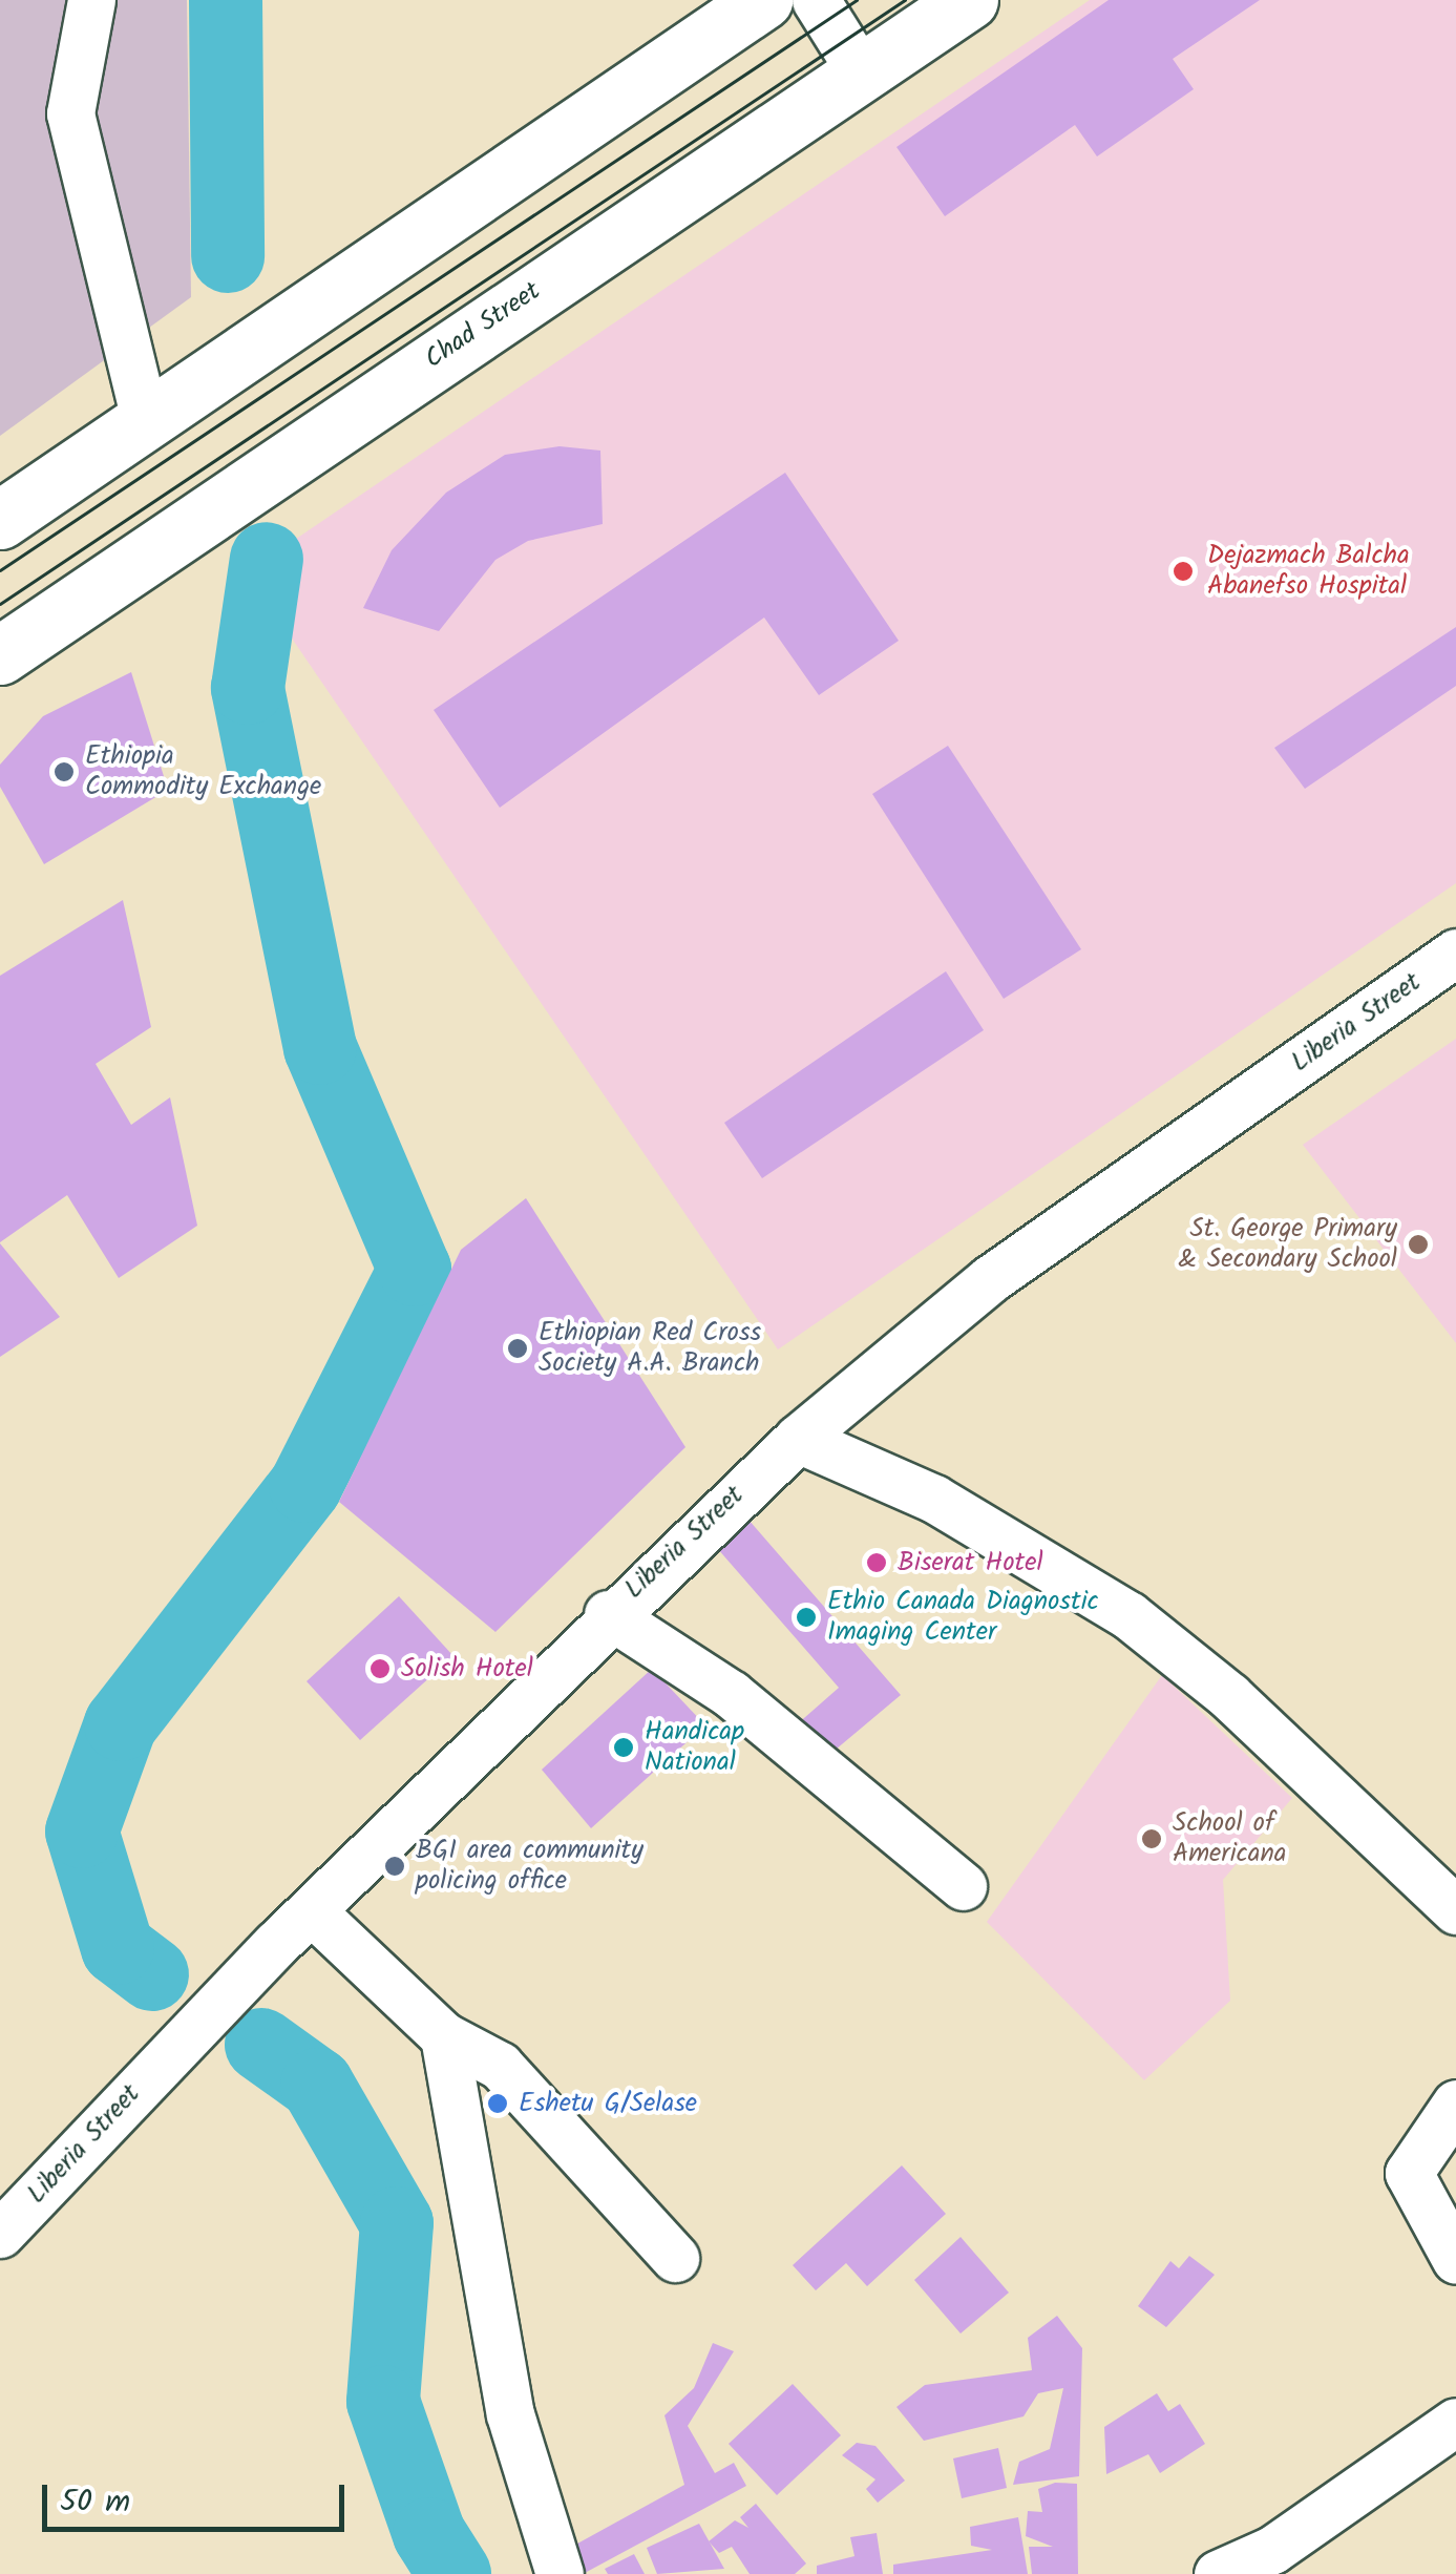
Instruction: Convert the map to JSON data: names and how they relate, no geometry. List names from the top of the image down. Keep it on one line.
{"streets":{"main road":["Chad Street"],"street":["Liberia Street"]},"places":["Dejazmach Balcha Abanefso Hospital","Ethiopia Commodity Exchange","St. George Primary & Secondary School","Ethiopian Red Cross Society A.A. Branch","Biserat Hotel","Ethio Canada Diagnostic Imaging Center","Solish Hotel","Handicap National","School of Americana","BGI area community policing office","Eshetu G/Selase"],"scale_bar":"50 m"}
